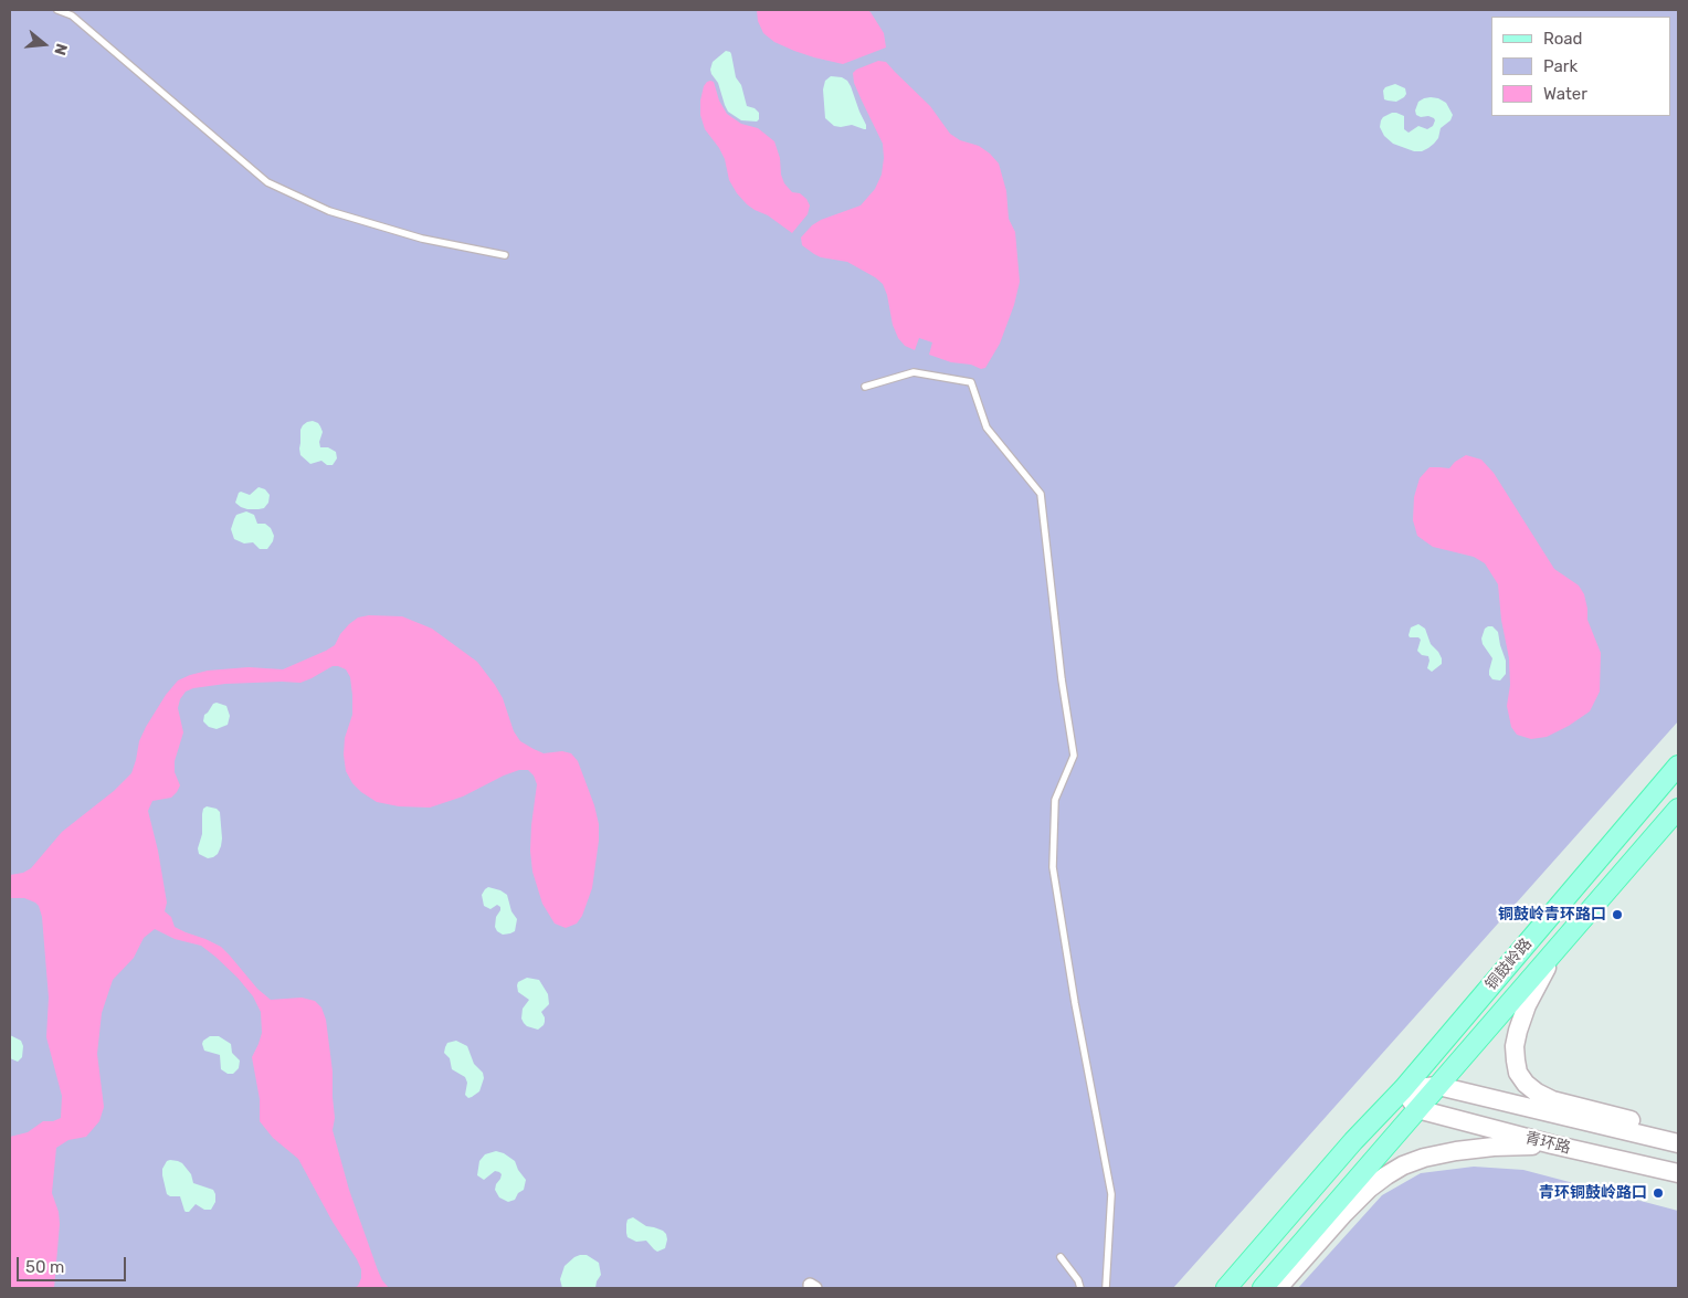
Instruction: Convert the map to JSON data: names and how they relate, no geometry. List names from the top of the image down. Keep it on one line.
{"streets":{"main road":["铜鼓岭路","青环路"]},"crossings":[["铜鼓岭路","青环路"]],"places":["铜鼓岭青环路口","青环铜鼓岭路口"],"legend":["Road","Park","Water"],"scale_bar":"50 m","north":"right"}
